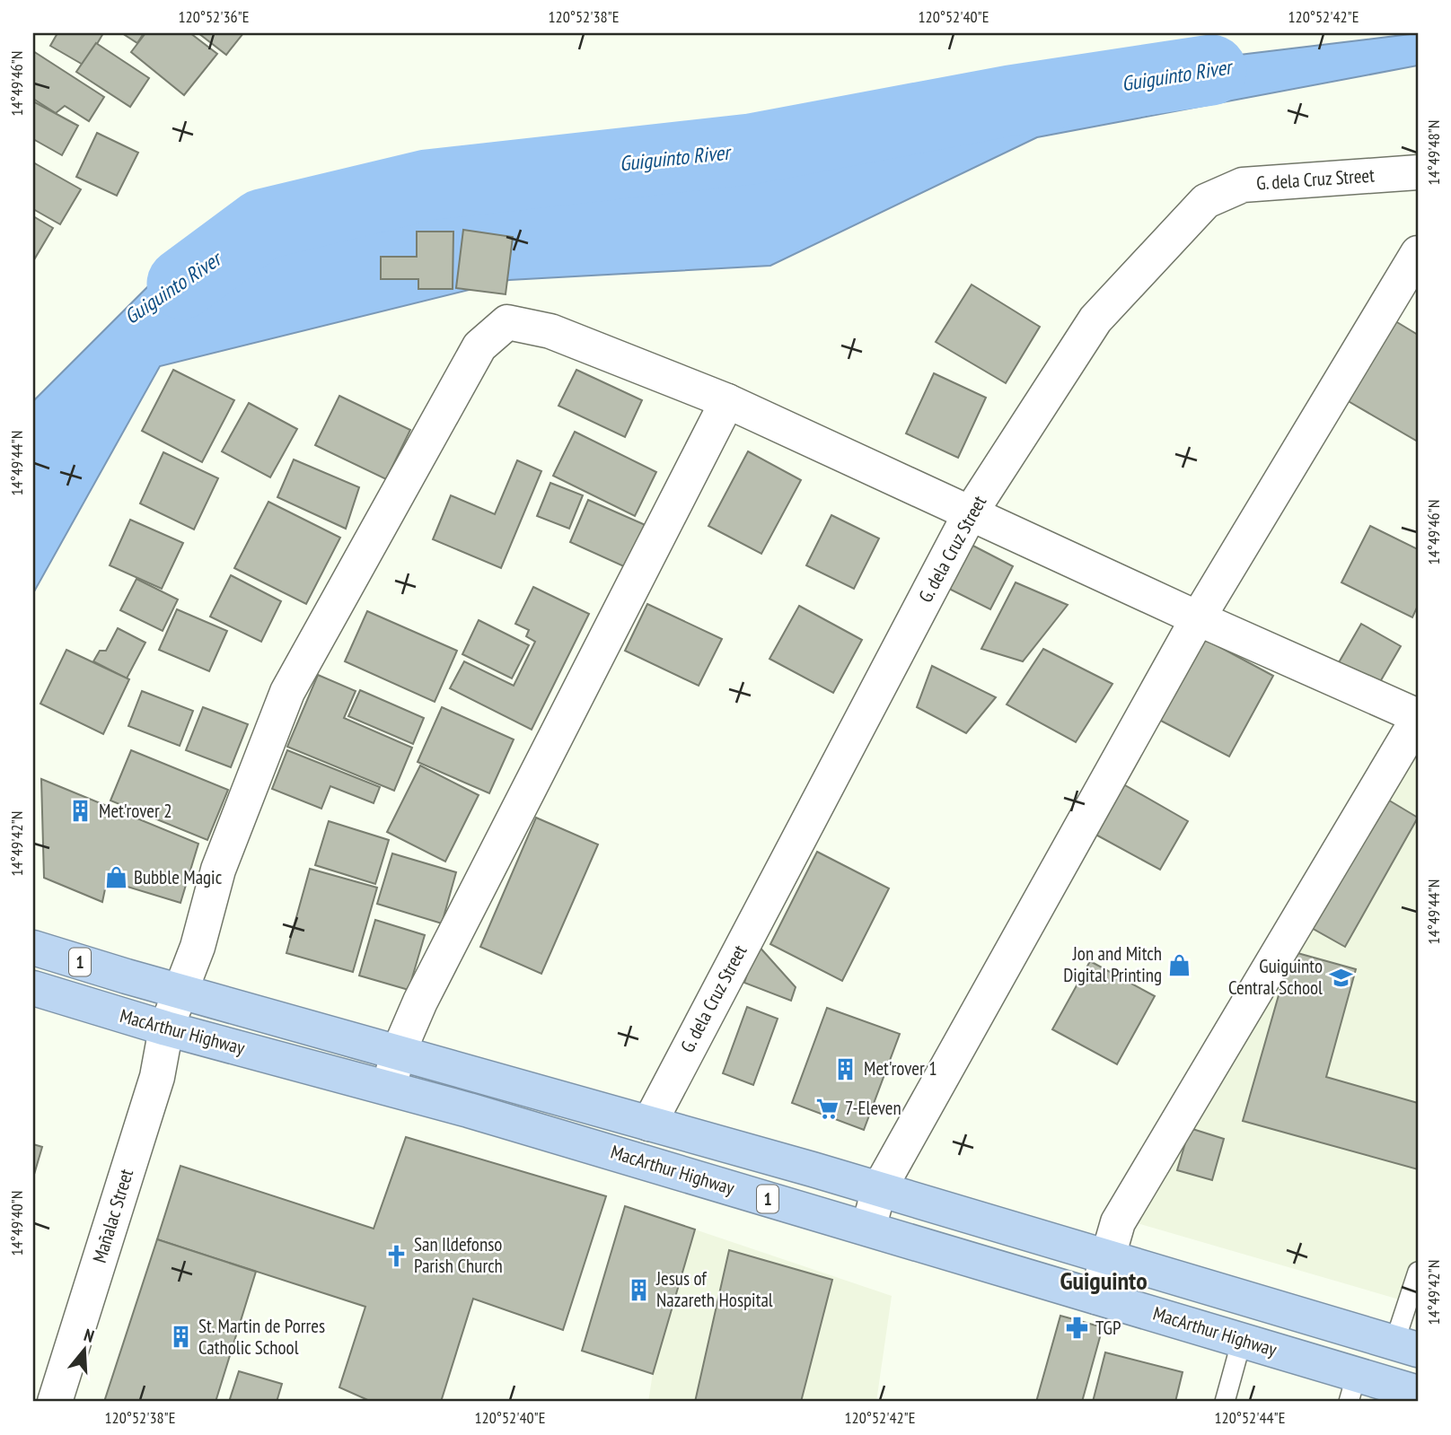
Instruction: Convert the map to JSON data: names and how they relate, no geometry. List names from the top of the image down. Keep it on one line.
{"streets":{"highway":["1","MacArthur Highway"],"street":["G. dela Cruz Street","Mañalac Street"]},"crossings":[["G. dela Cruz Street","MacArthur Highway"],["MacArthur Highway","Mañalac Street"]],"districts":["Guiguinto"],"water":["Guiguinto River"],"places":{"building":["Met'rover 2","Met'rover 1","Jesus of Nazareth Hospital","St. Martin de Porres Catholic School"],"shop":["Bubble Magic","Jon and Mitch Digital Printing"],"school or university":["Guiguinto Central School"],"supermarket":["7-Eleven"],"church":["San Ildefonso Parish Church"],"pharmacy":["TGP"]},"north":"top","coordinates":["120°52'36\"E","120°52'38\"E","120°52'40\"E","120°52'42\"E","14°49'46\"N","14°49'48\"N","14°49'44\"N","14°49'42\"N","14°49'40\"N","120°52'44\"E"]}
